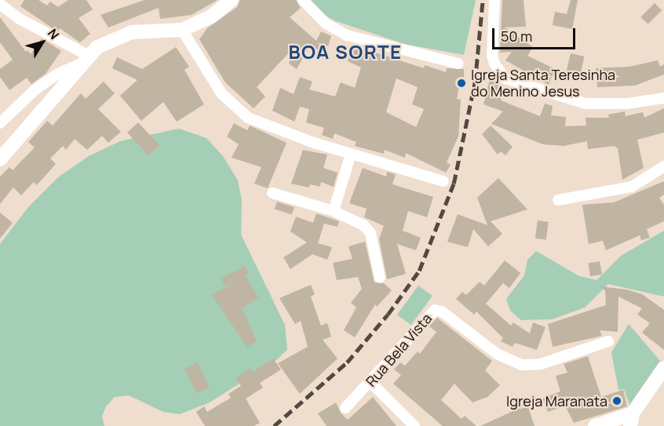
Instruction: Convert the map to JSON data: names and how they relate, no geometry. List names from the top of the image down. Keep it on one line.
{"streets":{"street":["Rua Bela Vista"]},"districts":["BOA SORTE"],"places":["Igreja Santa Teresinha do Menino Jesus","Igreja Maranata"],"scale_bar":"50 m","north":"top right"}
